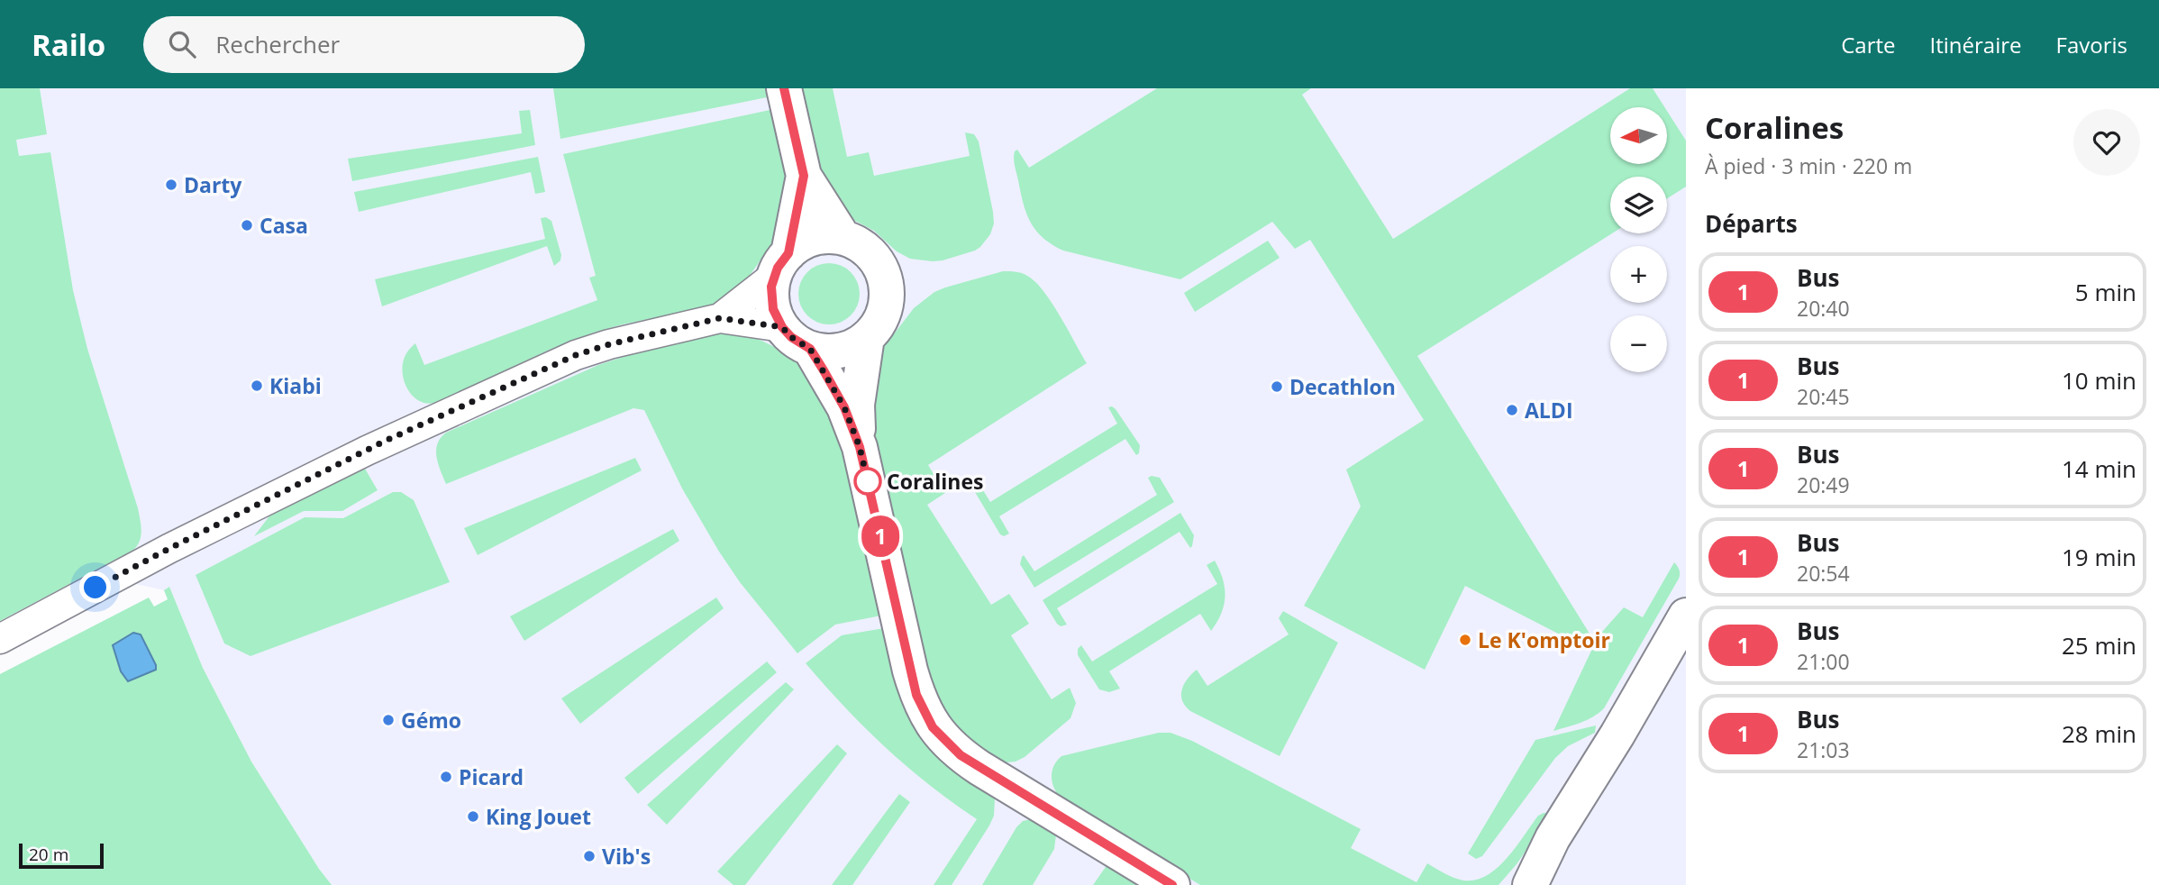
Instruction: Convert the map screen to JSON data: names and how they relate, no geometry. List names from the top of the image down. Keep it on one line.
{"places":["Darty","Casa","Kiabi","Decathlon","ALDI","Coralines","Le K'omptoir","Gémo","Picard","King Jouet","Vib's"],"lines":["bus line 1"],"scale_bar":"20 m","north":"left","page":{"header":"Railo","search":"Rechercher","nav":["Carte","Itinéraire","Favoris"],"on_map":"1","heading":[["Coralines","À pied · 3 min · 220 m"],"Départs"],"map_buttons":["+","−"],"list":[{"mark":"1","name":"Bus","note":"20:40","value":"5 min"},{"mark":"1","name":"Bus","note":"20:45","value":"10 min"},{"mark":"1","name":"Bus","note":"20:49","value":"14 min"},{"mark":"1","name":"Bus","note":"20:54","value":"19 min"},{"mark":"1","name":"Bus","note":"21:00","value":"25 min"},{"mark":"1","name":"Bus","note":"21:03","value":"28 min"}],"scale":"20 m"}}
